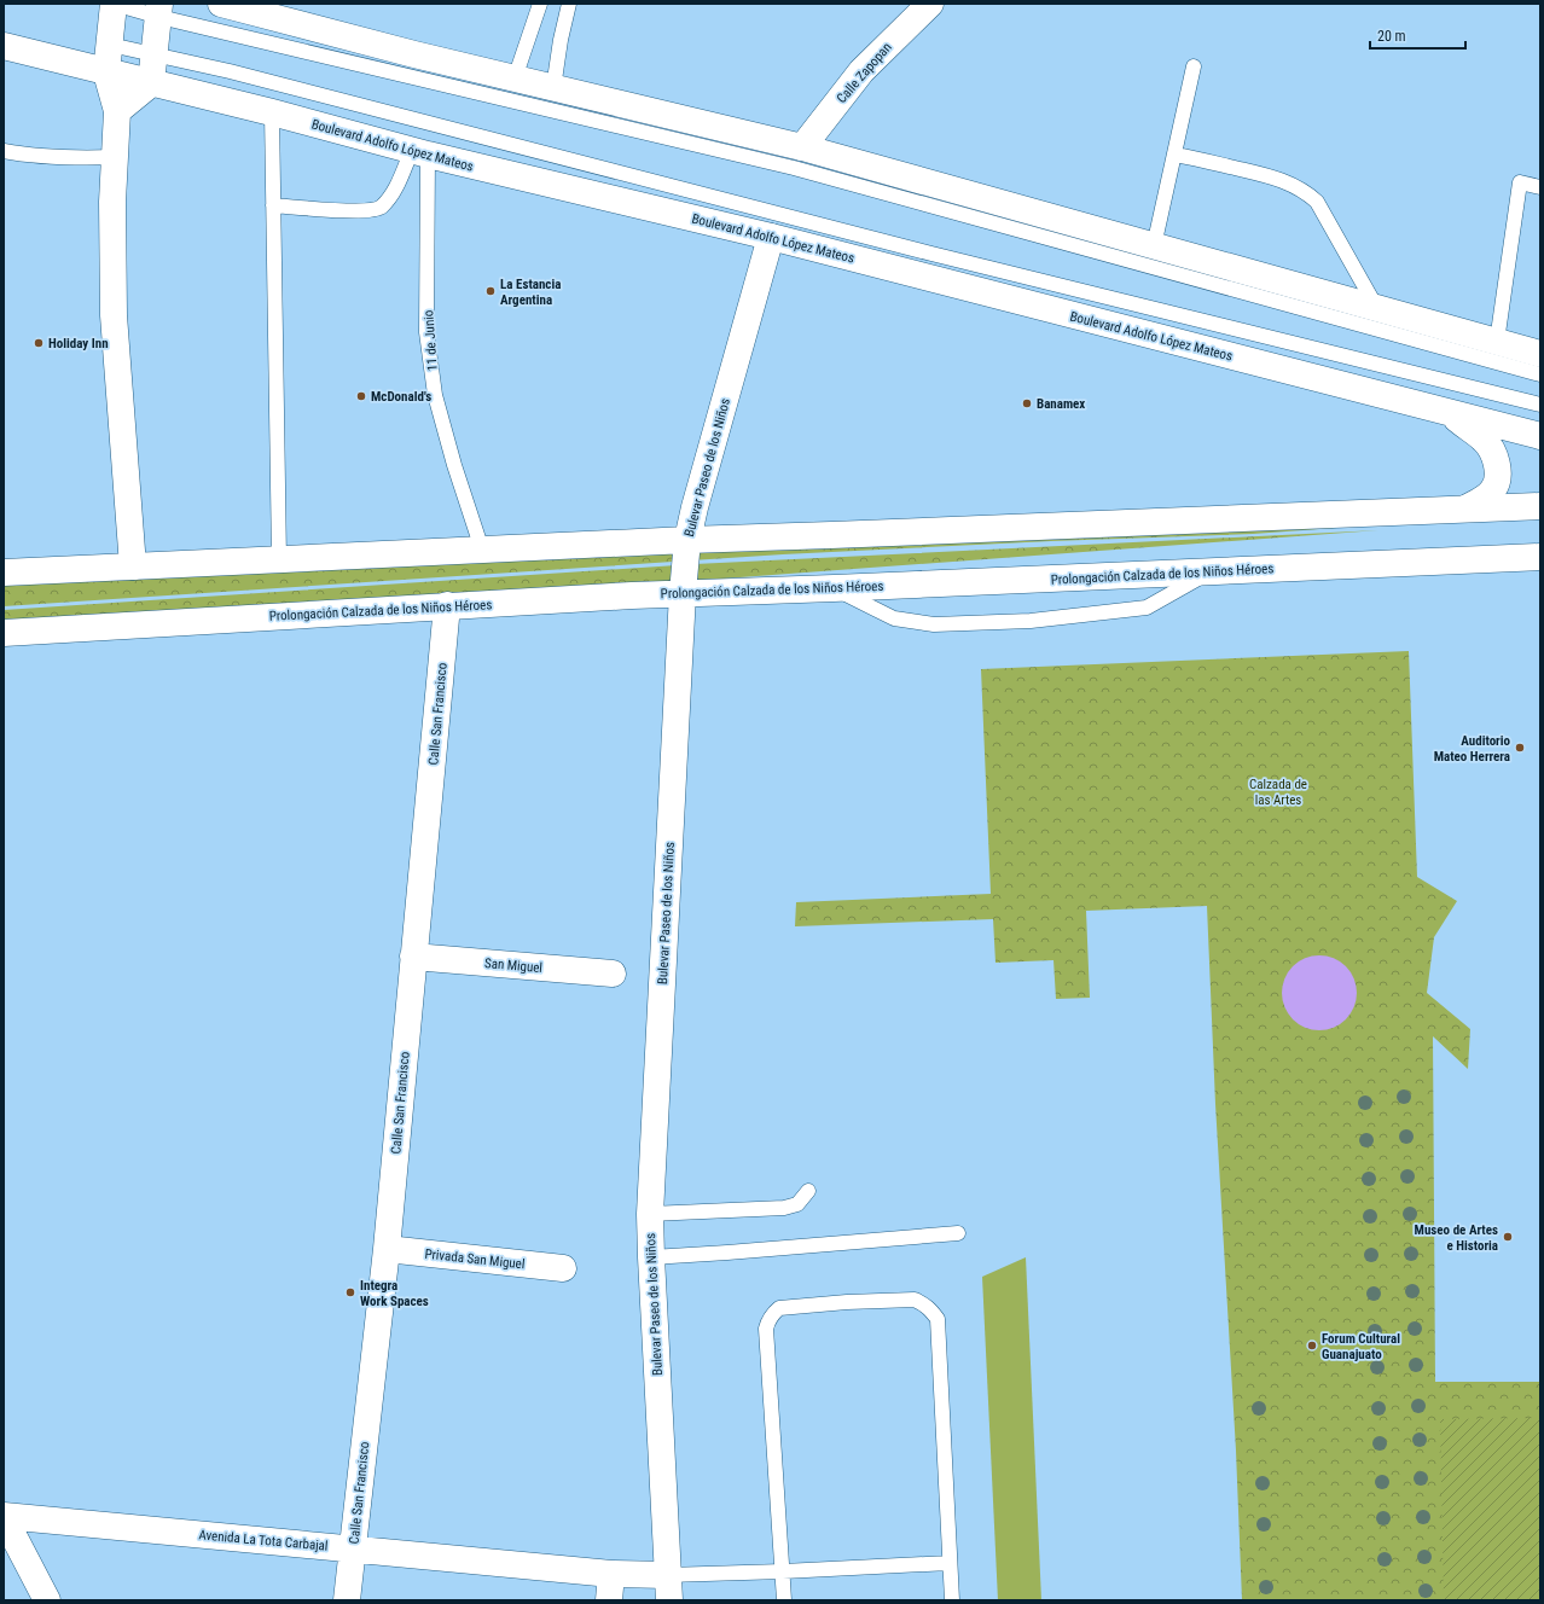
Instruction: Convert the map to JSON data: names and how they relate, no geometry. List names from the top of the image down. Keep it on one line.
{"streets":{"street":["Calle Zapopan","Boulevard Adolfo López Mateos","Bulevar Paseo de los Niños","Prolongación Calzada de los Niños Héroes","Calle San Francisco","San Miguel","Privada San Miguel","Avenida La Tota Carbajal"],"lane":["11 de Junio"]},"crossings":[["Boulevard Adolfo López Mateos","11 de Junio"],["Boulevard Adolfo López Mateos","Bulevar Paseo de los Niños"],["Bulevar Paseo de los Niños","Prolongación Calzada de los Niños Héroes"],["Bulevar Paseo de los Niños","Avenida La Tota Carbajal"],["Prolongación Calzada de los Niños Héroes","Calle San Francisco"],["Calle San Francisco","San Miguel"],["Calle San Francisco","Privada San Miguel"],["Calle San Francisco","Avenida La Tota Carbajal"]],"parks":["Calzada de las Artes"],"places":["La Estancia Argentina","Holiday Inn","McDonald's","Banamex","Auditorio Mateo Herrera","Museo de Artes e Historia","Integra Work Spaces","Forum Cultural Guanajuato"],"scale_bar":"20 m"}
